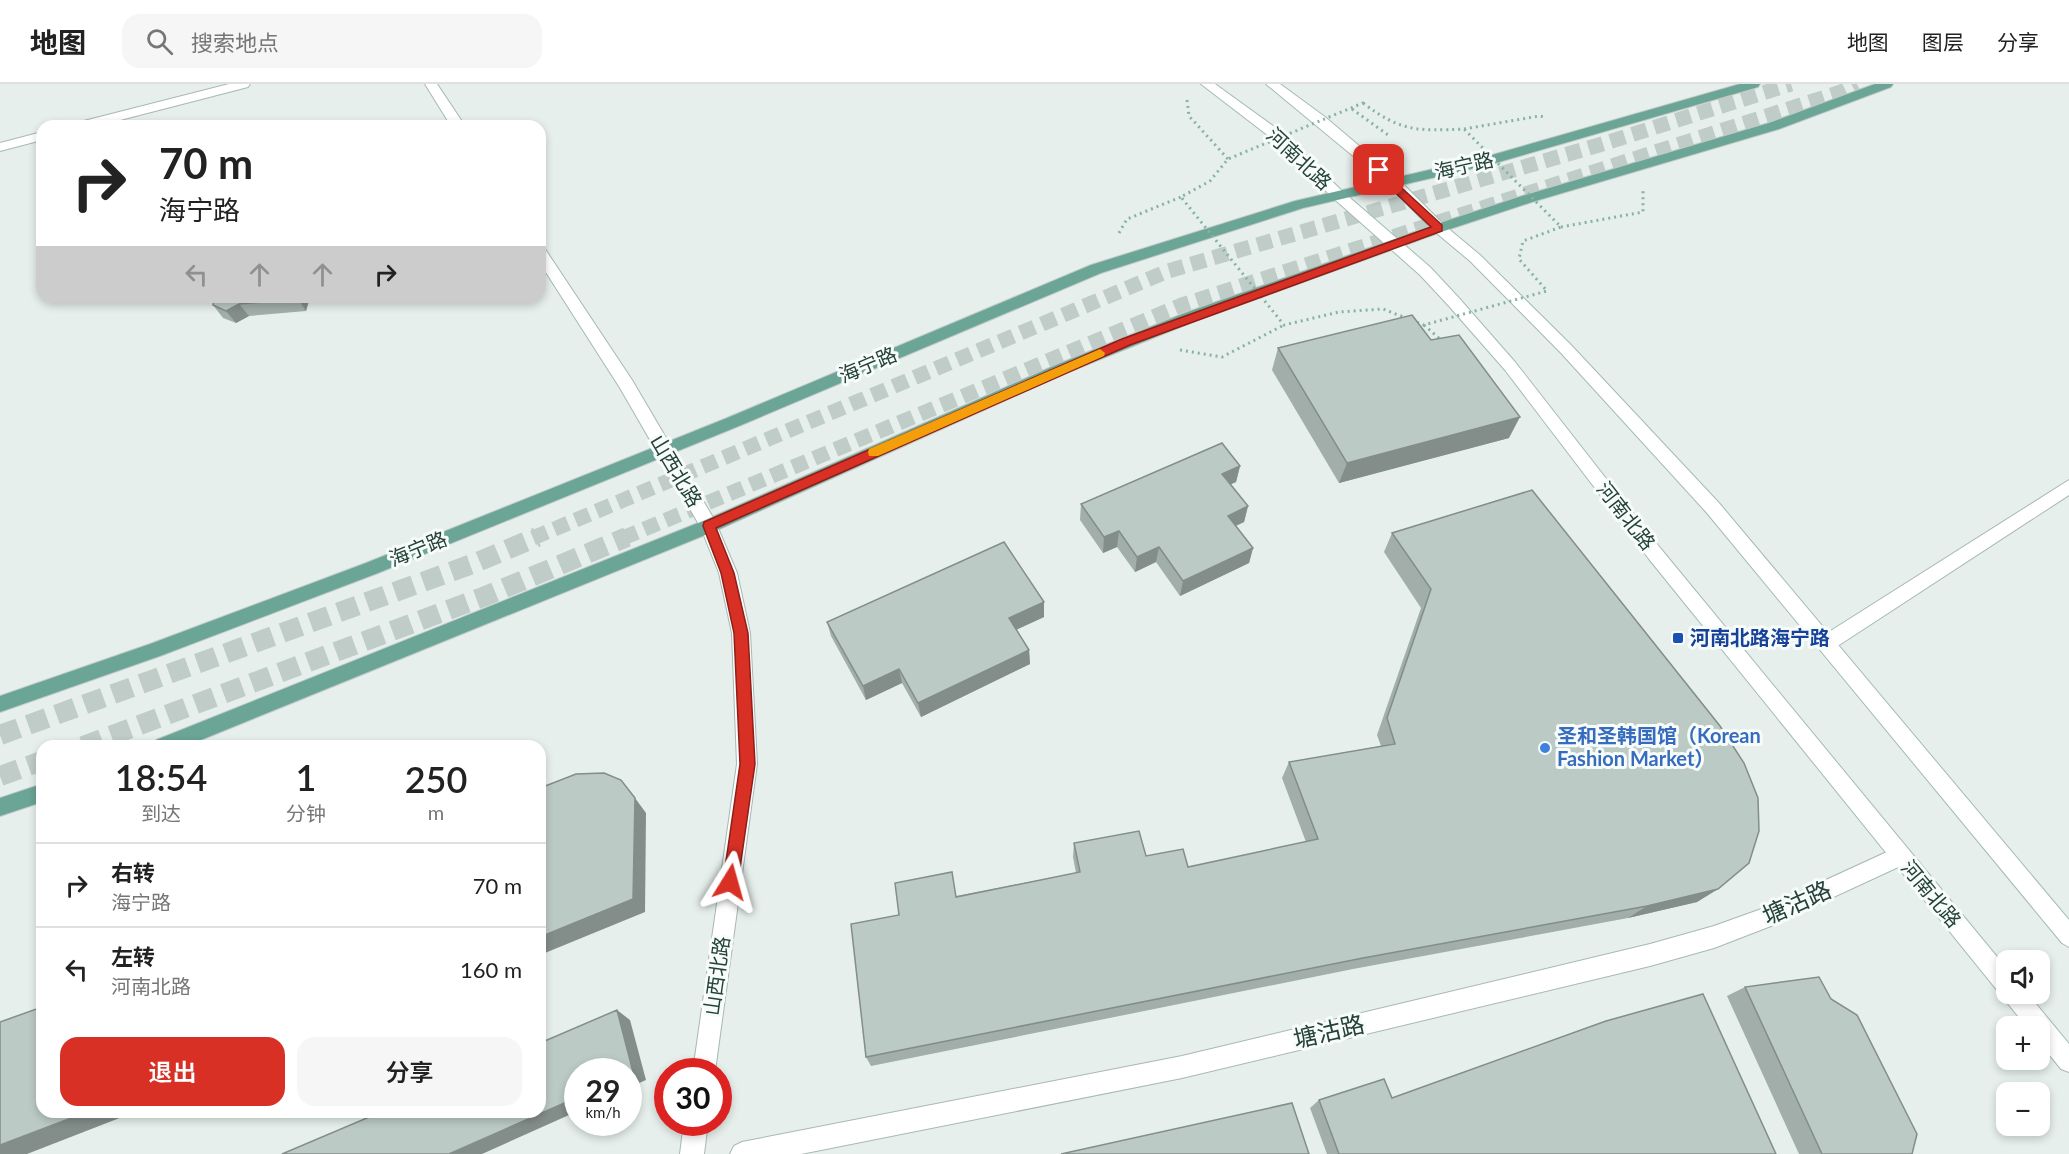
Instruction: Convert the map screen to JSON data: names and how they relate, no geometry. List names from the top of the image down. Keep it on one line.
{"streets":{"main road":["海宁路"],"street":["河南北路","山西北路","塘沽路"]},"crossings":[["河南北路","海宁路"],["河南北路","塘沽路"],["海宁路","山西北路"]],"places":{"transit":["河南北路海宁路"],"other":["圣和圣韩国馆（Korean Fashion Market）"]},"page":{"header":"地图","search":"搜索地点","nav":["地图","图层","分享"],"turn":["70 m","海宁路"],"eta":["18:54","到达","1","分钟","250","m"],"list":[{"name":"右转","note":"海宁路","value":"70 m"},{"name":"左转","note":"河南北路","value":"160 m"}],"map_buttons":["+","−"],"buttons":["退出","分享"],"speed":"29 km/h","limit":"30"}}
